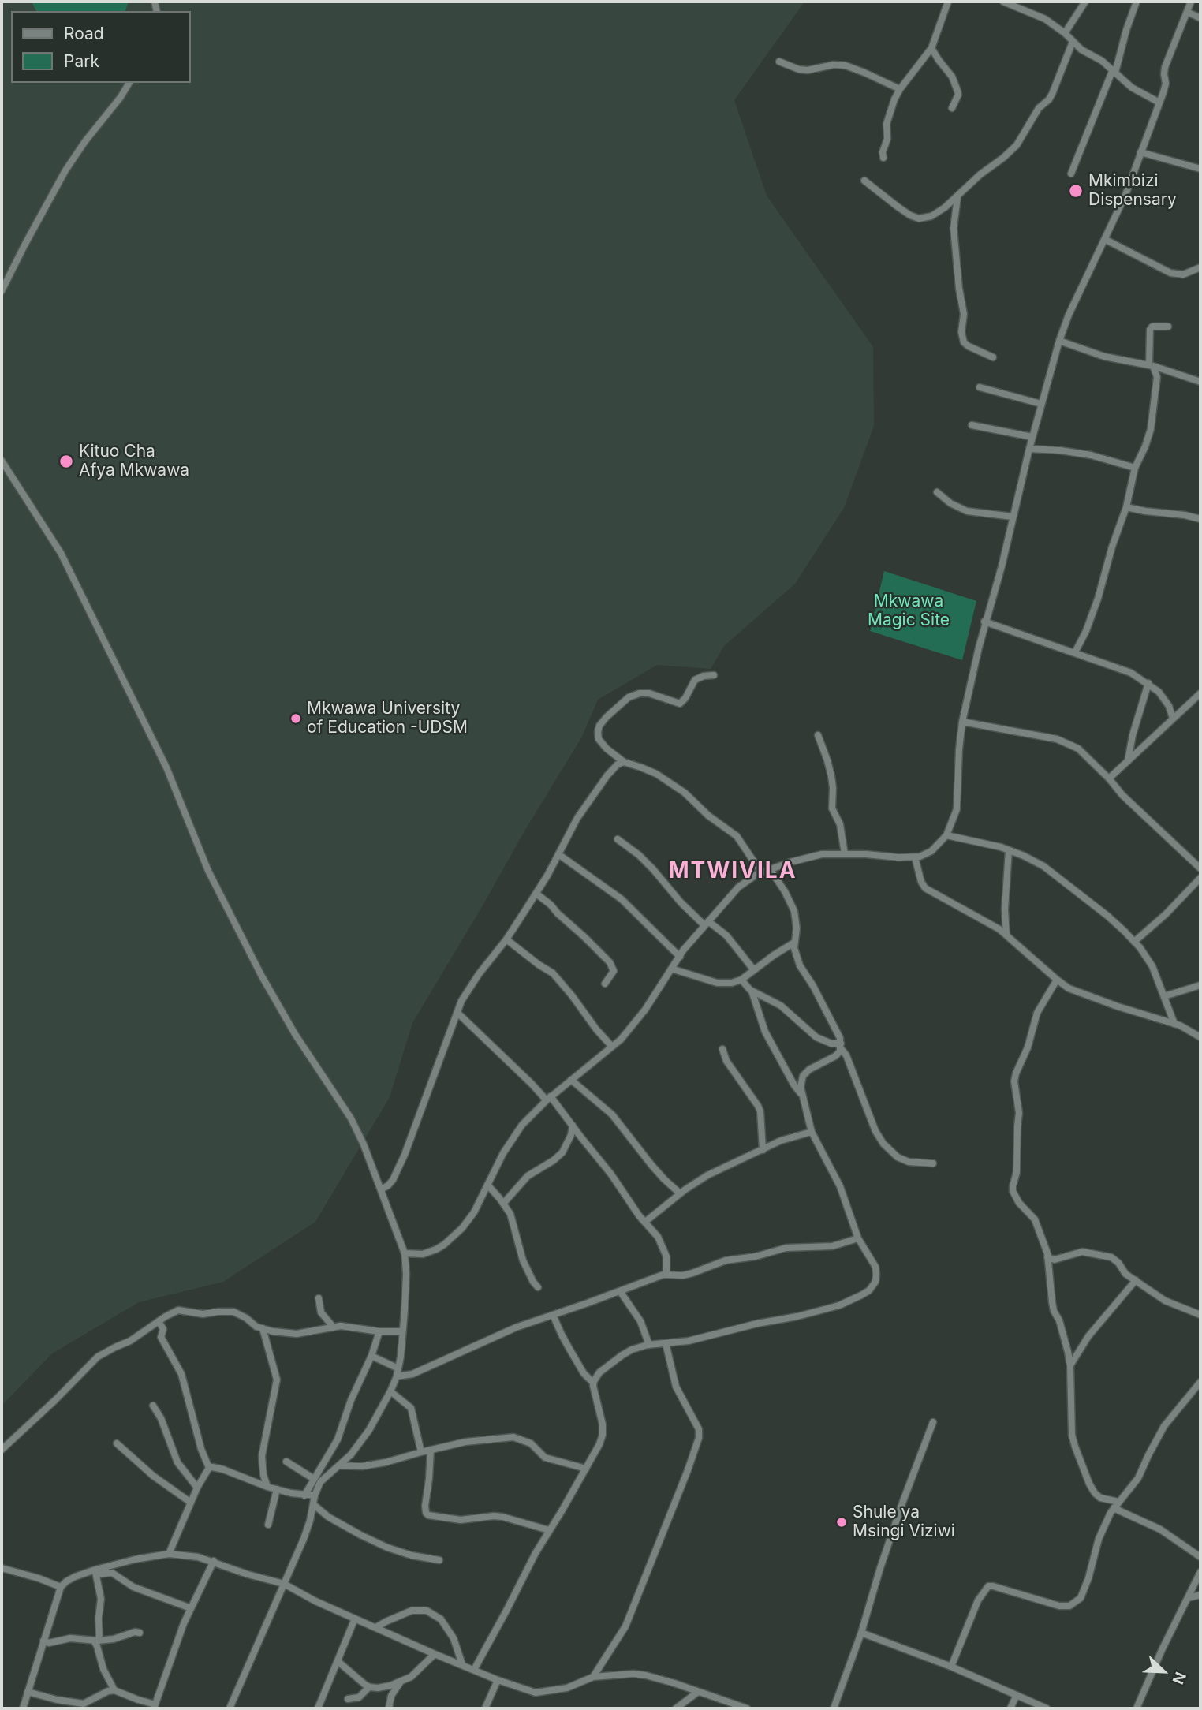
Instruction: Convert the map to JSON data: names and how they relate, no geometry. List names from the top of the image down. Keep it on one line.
{"districts":["MTWIVILA"],"parks":["Mkwawa Magic Site"],"places":["Mkimbizi Dispensary","Kituo Cha Afya Mkwawa","Mkwawa University of Education -UDSM","Shule ya Msingi Viziwi"],"legend":["Road","Park"],"north":"bottom right"}
